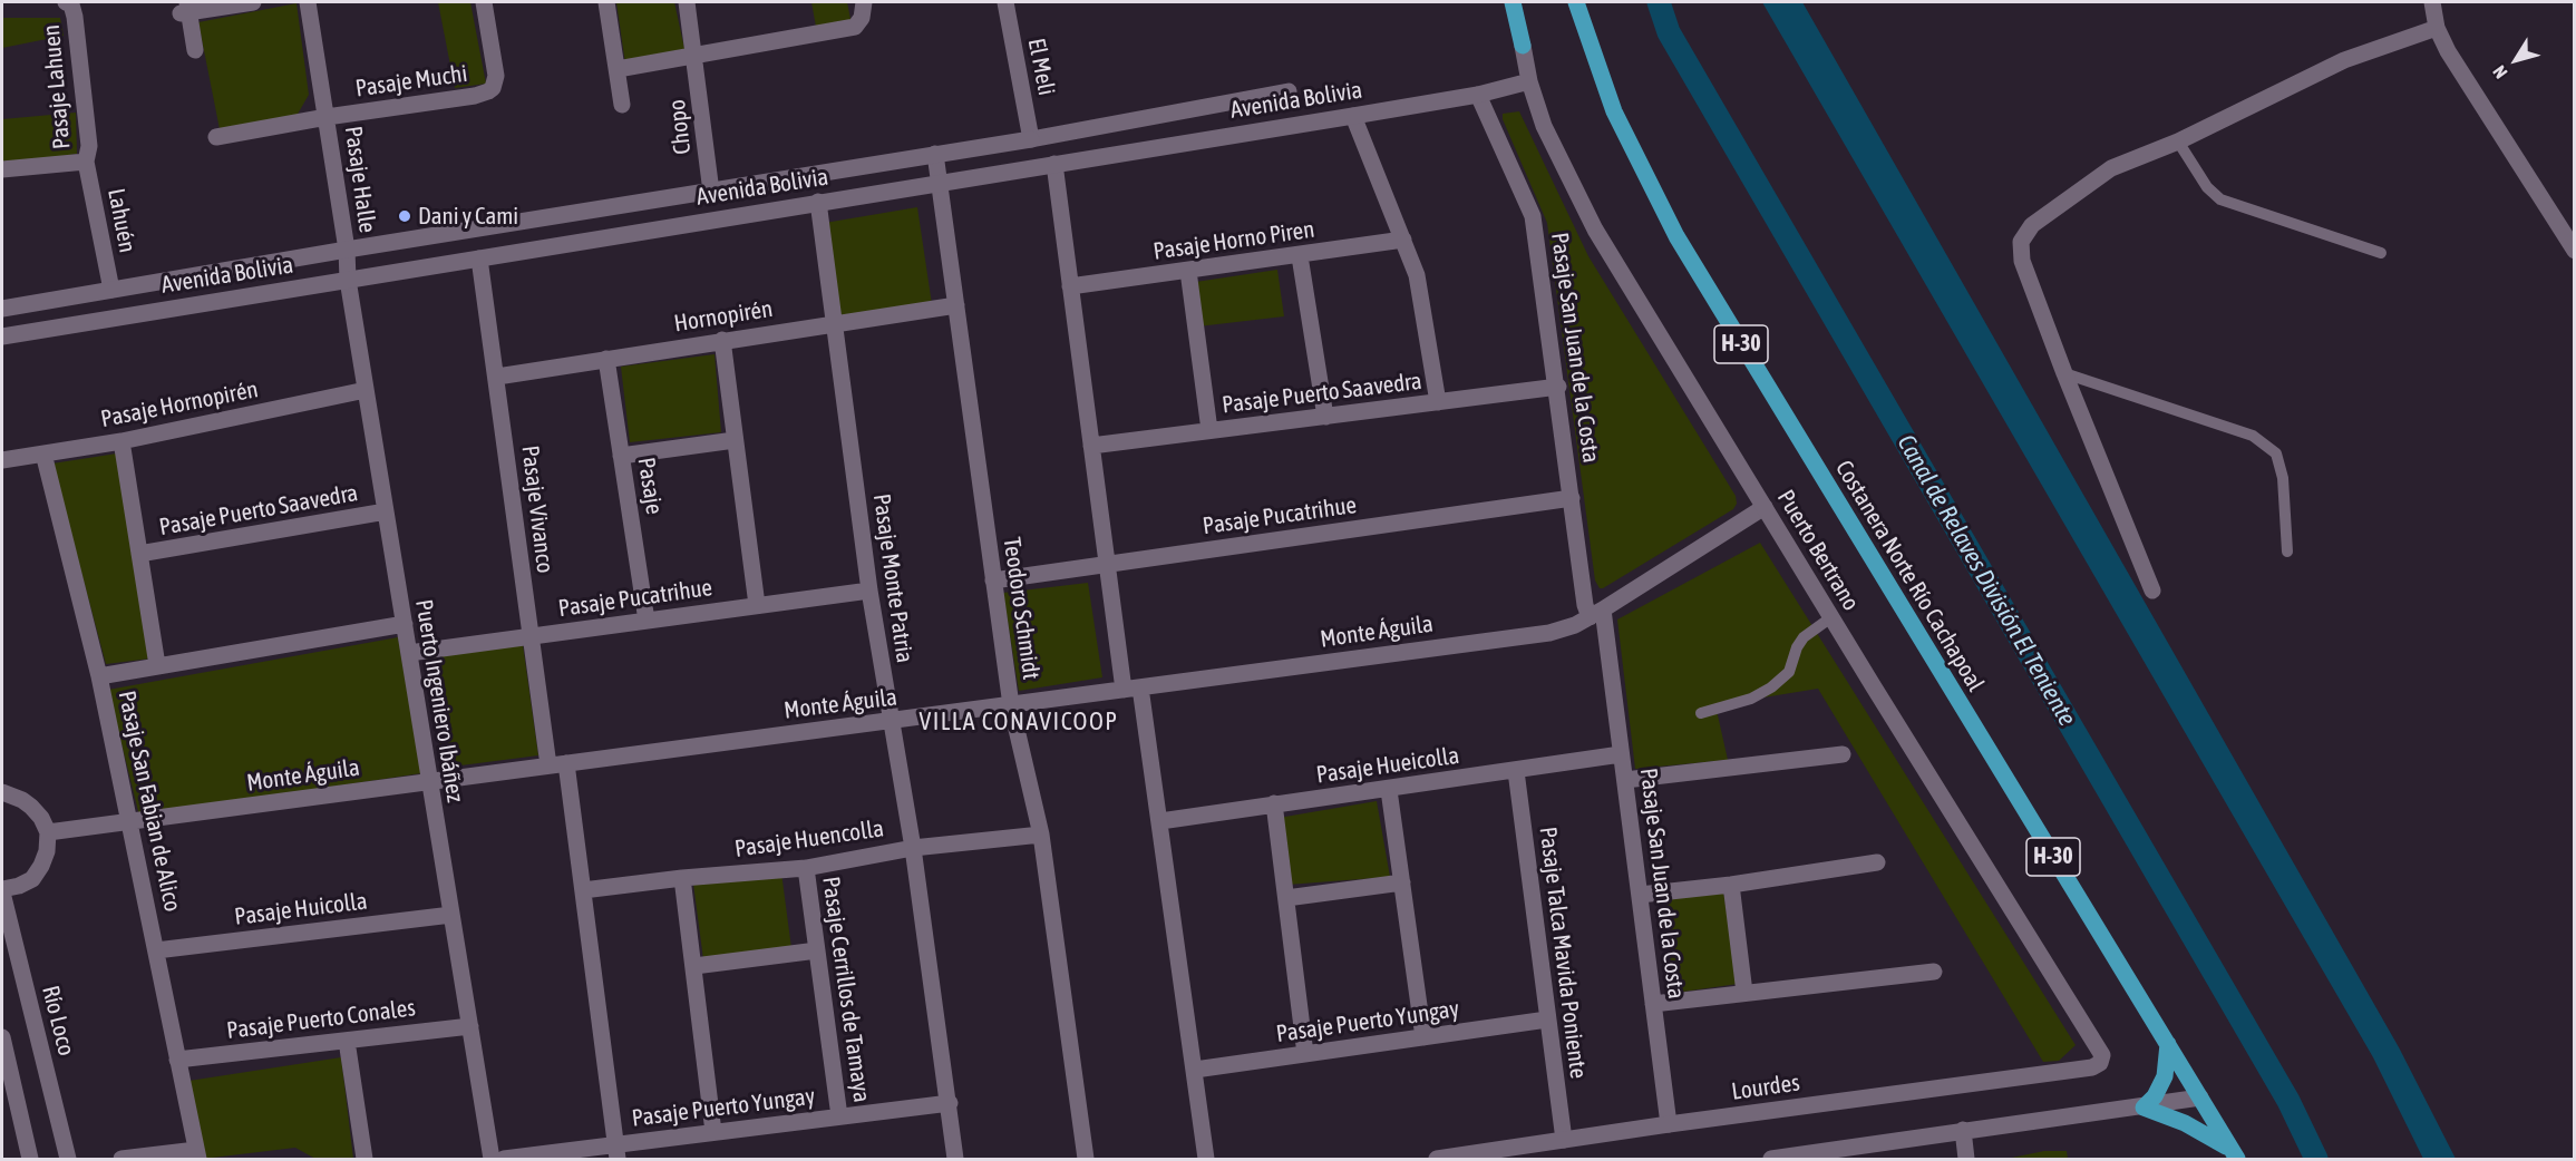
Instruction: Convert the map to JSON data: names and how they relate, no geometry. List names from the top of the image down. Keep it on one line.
{"streets":{"main road":["H-30","Costanera Norte Río Cachapoal"],"street":["El Meli","Pasaje Muchi","Pasaje Lahuen","Avenida Bolivia","Chopo","Pasaje Halle","Lahuén","Pasaje Horno Piren","Hornopirén","Pasaje San Juan de la Costa","Pasaje Puerto Saavedra","Pasaje Hornopirén","Pasaje","Pasaje Vivanco","Pasaje Pucatrihue","Puerto Bertrano","Pasaje Monte Patria","Teodoro Schmidt","Monte Águila","Puerto Ingeniero Ibáñez","Pasaje Hueicolla","Pasaje San Fabian de Alico","Pasaje Huencolla","Pasaje Huicolla","Pasaje Talca Mavida Poniente","Pasaje Cerrillos de Tamaya","Pasaje Puerto Conales","Río Loco","Pasaje Puerto Yungay","Lourdes"]},"crossings":[["El Meli","Avenida Bolivia"],["Pasaje Muchi","Pasaje Halle"],["Pasaje Lahuen","Lahuén"],["Avenida Bolivia","Chopo"],["Avenida Bolivia","Pasaje Halle"],["Avenida Bolivia","Lahuén"],["Avenida Bolivia","Pasaje San Juan de la Costa"],["Avenida Bolivia","Pasaje Vivanco"],["Avenida Bolivia","Puerto Bertrano"],["Avenida Bolivia","Pasaje Monte Patria"],["Avenida Bolivia","Teodoro Schmidt"],["Avenida Bolivia","Puerto Ingeniero Ibáñez"],["Pasaje Halle","Puerto Ingeniero Ibáñez"],["Hornopirén","Pasaje"],["Hornopirén","Pasaje Vivanco"],["Hornopirén","Pasaje Monte Patria"],["Hornopirén","Teodoro Schmidt"],["Pasaje San Juan de la Costa","Pasaje Puerto Saavedra"],["Pasaje San Juan de la Costa","Pasaje Pucatrihue"],["Pasaje San Juan de la Costa","Monte Águila"],["Pasaje San Juan de la Costa","Pasaje Hueicolla"],["Pasaje San Juan de la Costa","Lourdes"],["Pasaje Puerto Saavedra","Puerto Ingeniero Ibáñez"],["Pasaje Hornopirén","Puerto Ingeniero Ibáñez"],["Pasaje Hornopirén","Pasaje San Fabian de Alico"],["Pasaje","Pasaje Pucatrihue"],["Pasaje Vivanco","Pasaje Pucatrihue"],["Pasaje Vivanco","Monte Águila"],["Pasaje Pucatrihue","Pasaje Monte Patria"],["Pasaje Pucatrihue","Teodoro Schmidt"],["Pasaje Pucatrihue","Puerto Ingeniero Ibáñez"],["Puerto Bertrano","Monte Águila"],["Puerto Bertrano","Lourdes"],["Pasaje Monte Patria","Monte Águila"],["Pasaje Monte Patria","Pasaje Huencolla"],["Pasaje Monte Patria","Pasaje Puerto Yungay"],["Teodoro Schmidt","Monte Águila"],["Teodoro Schmidt","Pasaje Huencolla"],["Monte Águila","Puerto Ingeniero Ibáñez"],["Monte Águila","Pasaje San Fabian de Alico"],["Puerto Ingeniero Ibáñez","Pasaje Huicolla"],["Puerto Ingeniero Ibáñez","Pasaje Puerto Conales"],["Pasaje Hueicolla","Pasaje Talca Mavida Poniente"],["Pasaje San Fabian de Alico","Pasaje Huicolla"],["Pasaje San Fabian de Alico","Pasaje Puerto Conales"],["Pasaje Huencolla","Pasaje Cerrillos de Tamaya"],["Pasaje Talca Mavida Poniente","Pasaje Puerto Yungay"],["Pasaje Talca Mavida Poniente","Lourdes"],["Pasaje Cerrillos de Tamaya","Pasaje Puerto Yungay"]],"districts":["VILLA CONAVICOOP"],"water":["Canal de Relaves División El Teniente"],"places":["Dani y Cami"],"north":"bottom left"}
